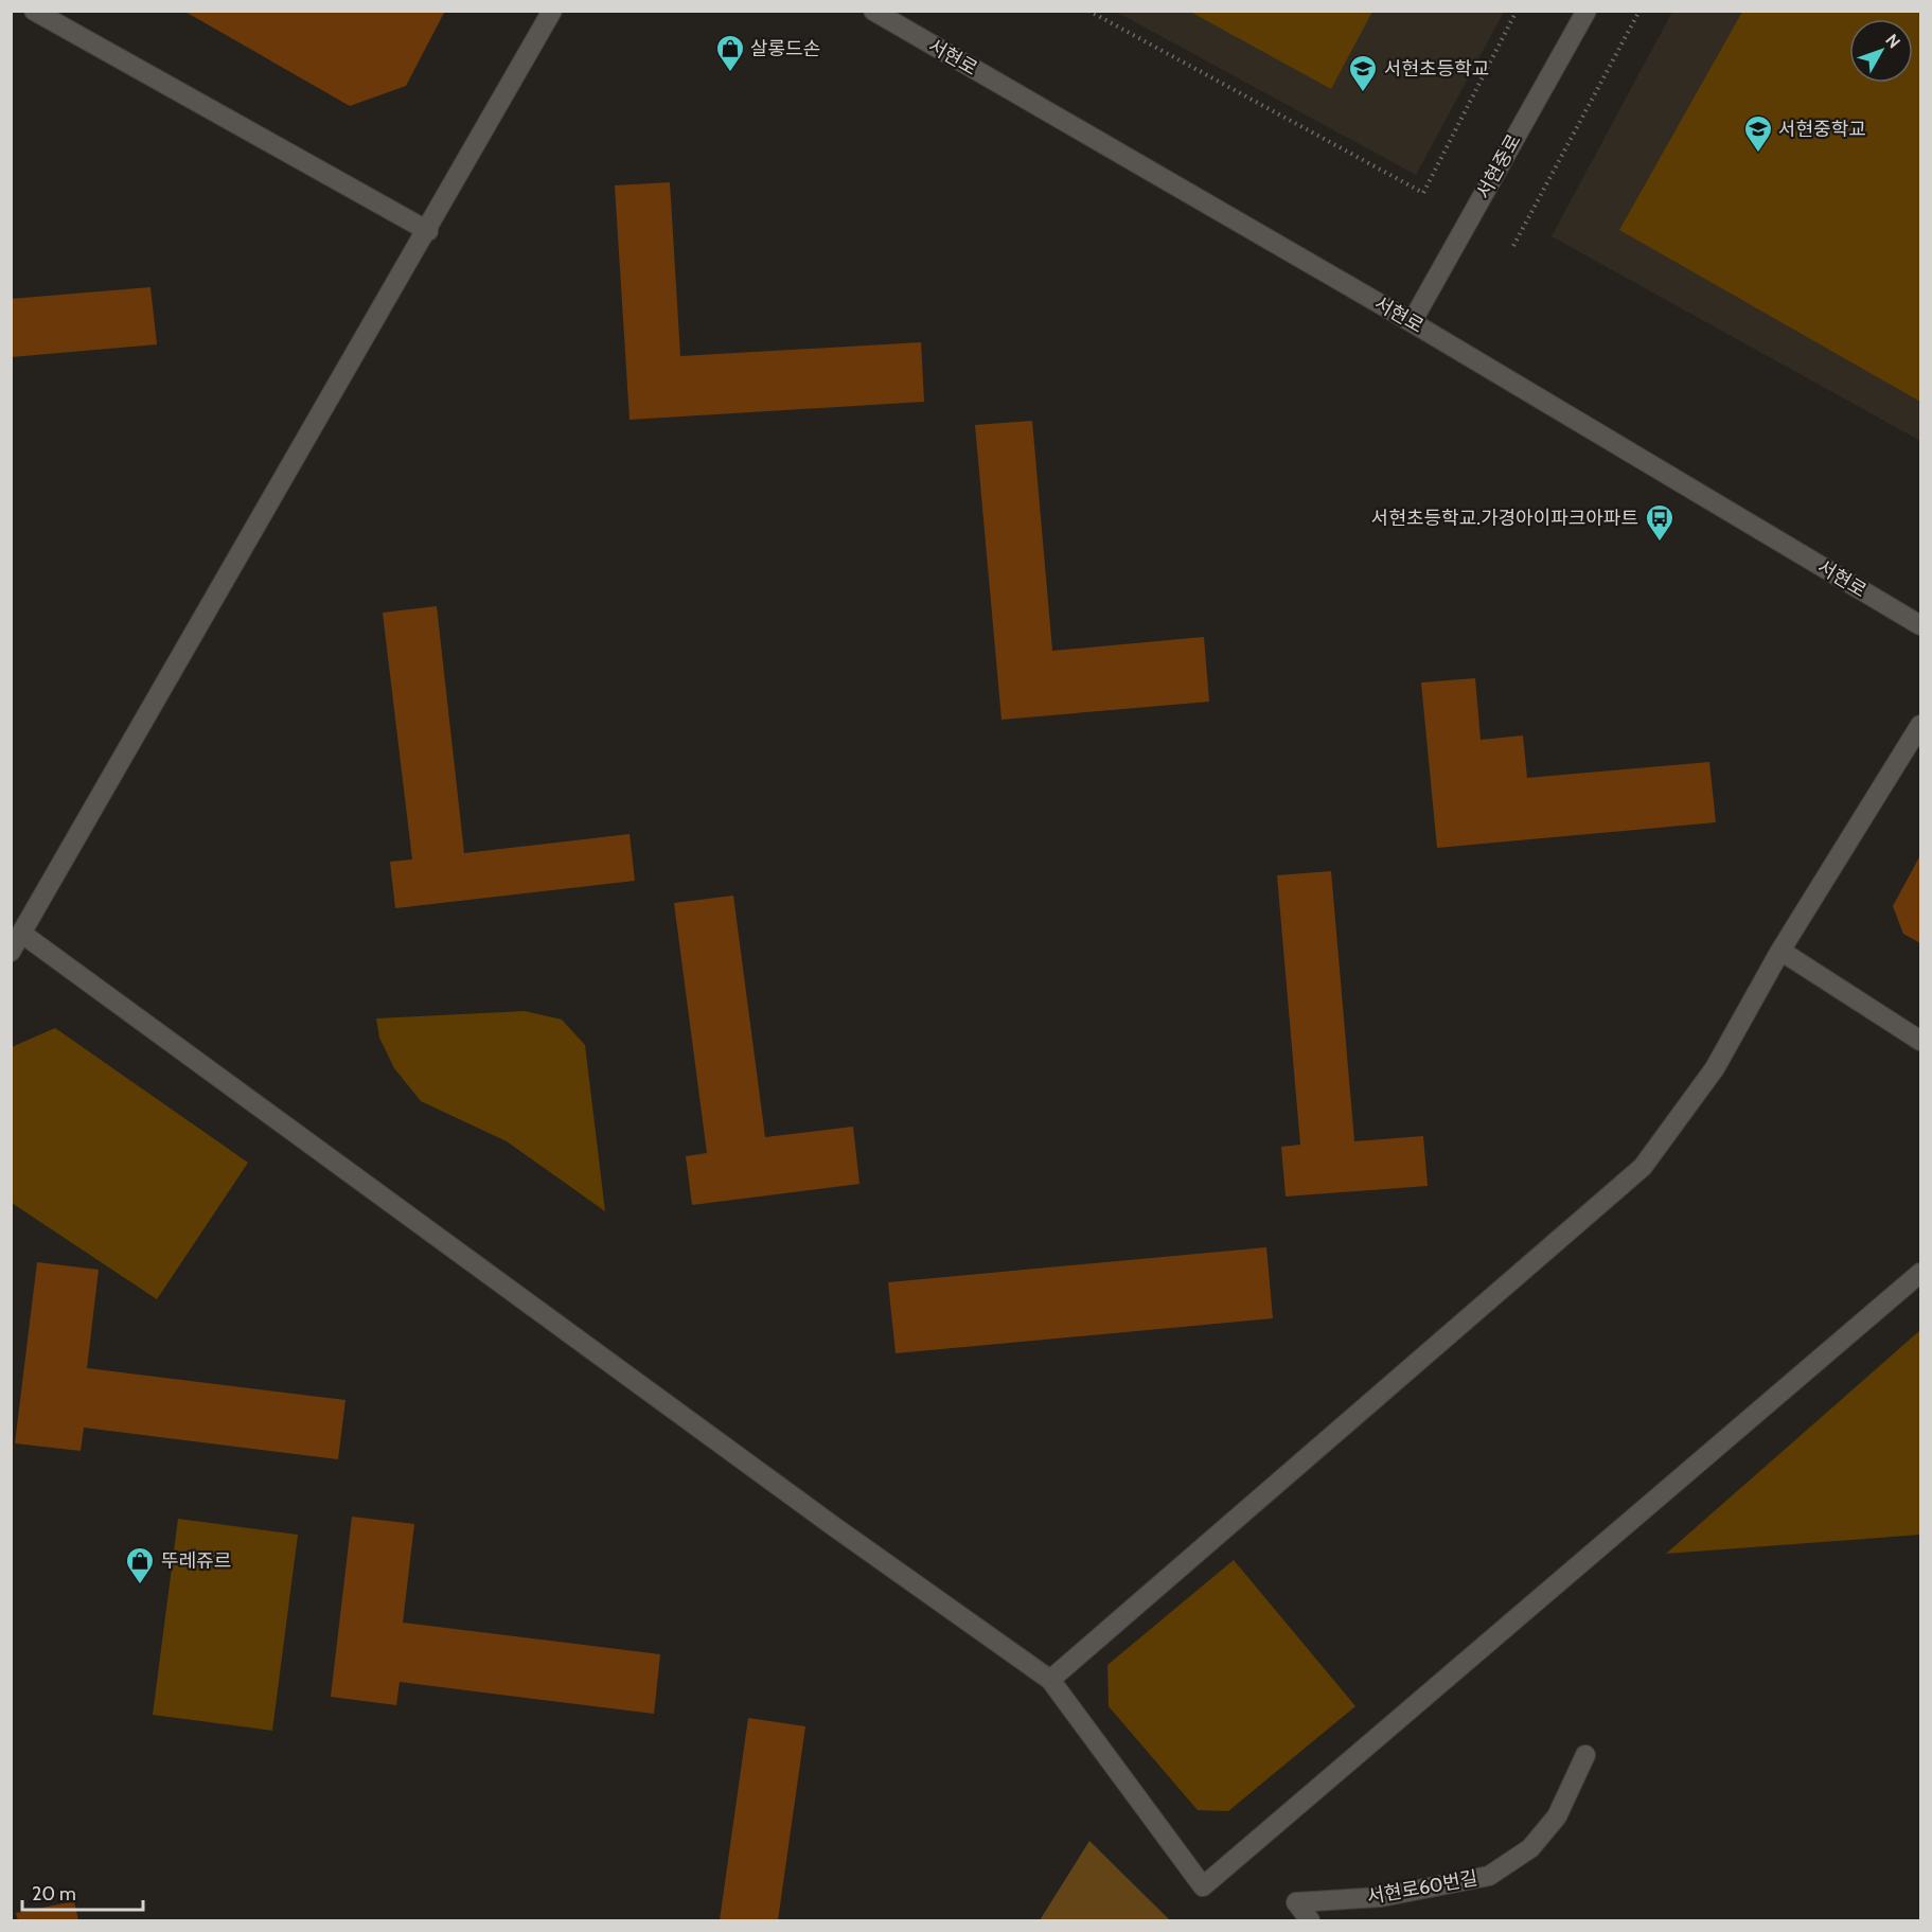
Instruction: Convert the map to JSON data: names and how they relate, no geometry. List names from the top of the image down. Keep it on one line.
{"streets":{"street":["서현로","서현중로","서현로60번길"]},"crossings":[["서현로","서현중로"]],"places":{"shop":["살롱드손","뚜레쥬르"],"school or university":["서현초등학교","서현중학교"],"bus stop":["서현초등학교.가경아이파크아파트"]},"scale_bar":"20 m","north":"top right"}
